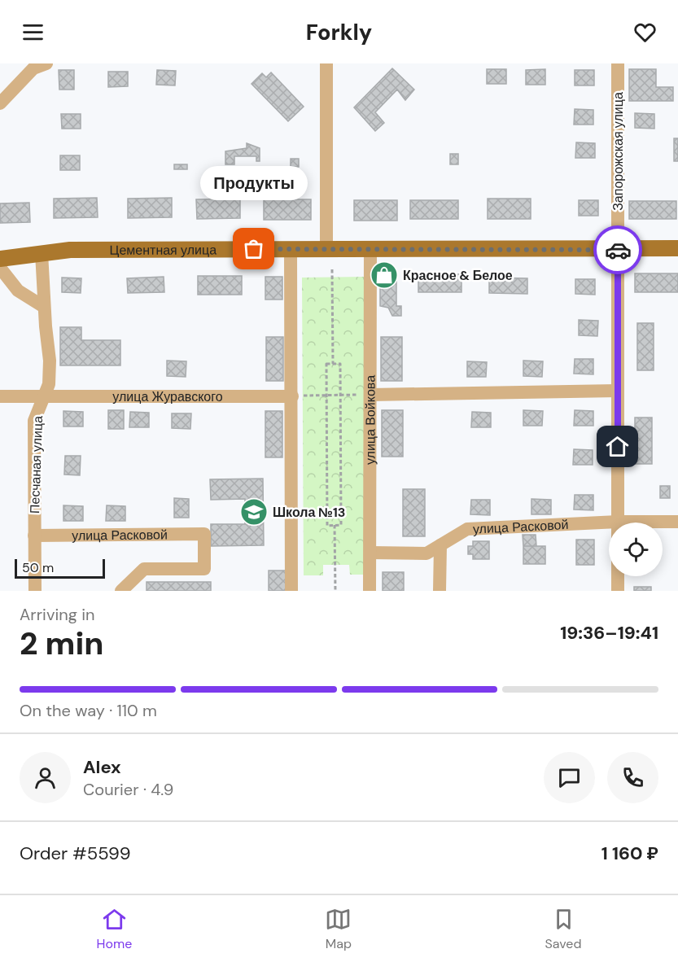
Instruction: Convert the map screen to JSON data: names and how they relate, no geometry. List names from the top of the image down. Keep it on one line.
{"streets":{"main road":["Цементная улица"],"street":["Запорожская улица","улица Журавского","улица Войкова","Песчаная улица","улица Расковой"]},"crossings":[["Запорожская улица","Цементная улица"],["Запорожская улица","улица Расковой"],["Цементная улица","улица Войкова"],["Цементная улица","Песчаная улица"],["улица Журавского","Песчаная улица"],["улица Войкова","улица Расковой"],["Песчаная улица","улица Расковой"]],"places":{"other":["Продукты"],"shop":["Красное & Белое"],"school or university":["Школа №13"]},"scale_bar":"50 m","page":{"header":"Forkly","bubble":"Продукты","scale":"50 m","heading":["2 min","Arriving in","19:36–19:41"],"panel":["Alex","Courier · 4.9","Order #5599","1 160 ₽"],"bar":"On the way · 110 m","tabs":["Home","Map","Saved"]}}
